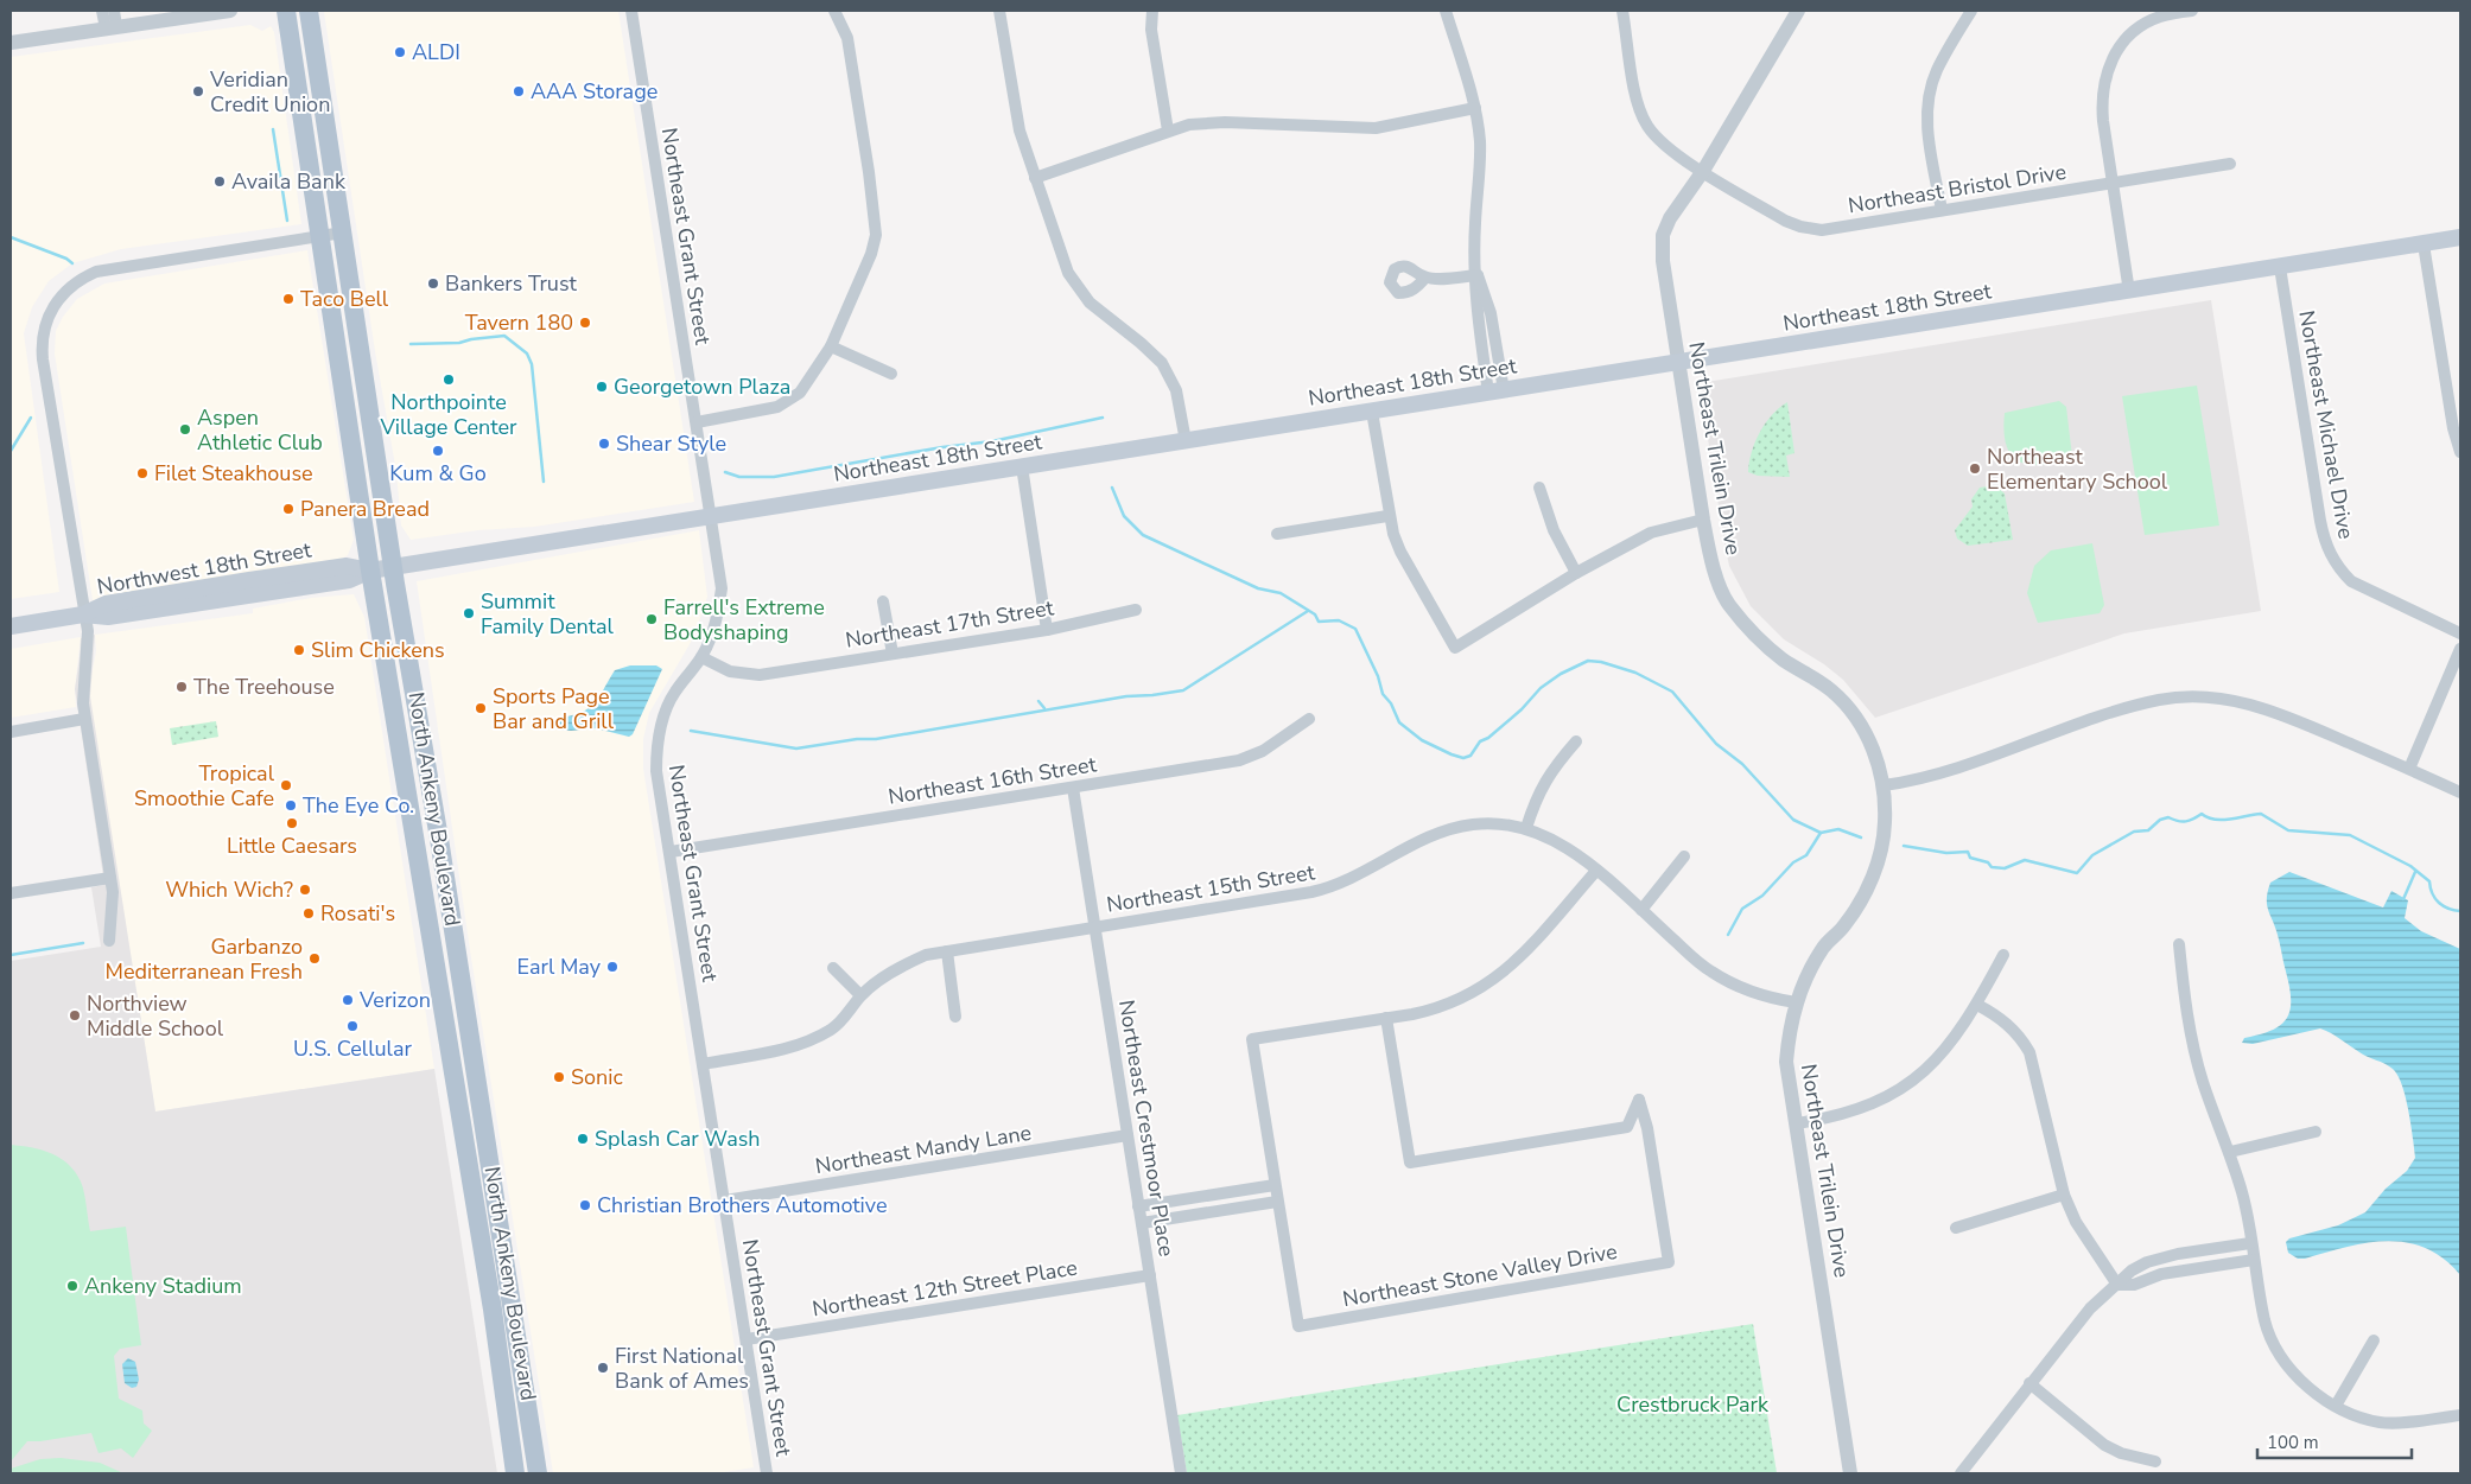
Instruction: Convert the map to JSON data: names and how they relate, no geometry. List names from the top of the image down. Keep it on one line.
{"streets":{"main road":["Northeast 18th Street","Northwest 18th Street","North Ankeny Boulevard"],"street":["Northeast Bristol Drive","Northeast Grant Street","Northeast Michael Drive","Northeast Trilein Drive","Northeast 17th Street","Northeast 16th Street","Northeast 15th Street","Northeast Crestmoor Place","Northeast Mandy Lane","Northeast Stone Valley Drive","Northeast 12th Street Place"]},"crossings":[["Northeast Bristol Drive","Northeast Trilein Drive"],["Northeast Grant Street","Northeast 18th Street"],["Northeast Grant Street","Northeast 17th Street"],["Northeast Grant Street","Northeast 16th Street"],["Northeast Grant Street","Northeast 15th Street"],["Northeast Grant Street","Northeast Mandy Lane"],["Northeast Grant Street","Northeast 12th Street Place"],["Northeast 18th Street","Northeast Michael Drive"],["Northeast 18th Street","Northeast Trilein Drive"],["Northeast 18th Street","Northwest 18th Street"],["Northeast 18th Street","North Ankeny Boulevard"],["Northeast Trilein Drive","Northeast 15th Street"],["Northwest 18th Street","North Ankeny Boulevard"],["Northeast 16th Street","Northeast Crestmoor Place"],["Northeast 15th Street","Northeast Crestmoor Place"],["Northeast Crestmoor Place","Northeast Mandy Lane"],["Northeast Crestmoor Place","Northeast 12th Street Place"]],"parks":["Crestbruck Park"],"places":["ALDI","Veridian Credit Union","AAA Storage","Availa Bank","Bankers Trust","Taco Bell","Tavern 180","Northpointe Village Center","Georgetown Plaza","Aspen Athletic Club","Shear Style","Kum & Go","Northeast Elementary School","Filet Steakhouse","Panera Bread","Summit Family Dental","Farrell's Extreme Bodyshaping","Slim Chickens","The Treehouse","Sports Page Bar and Grill","Tropical Smoothie Cafe","The Eye Co.","Little Caesars","Which Wich?","Rosati's","Garbanzo Mediterranean Fresh","Earl May","Verizon","Northview Middle School","U.S. Cellular","Sonic","Splash Car Wash","Christian Brothers Automotive","Ankeny Stadium","First National Bank of Ames"],"scale_bar":"100 m"}
